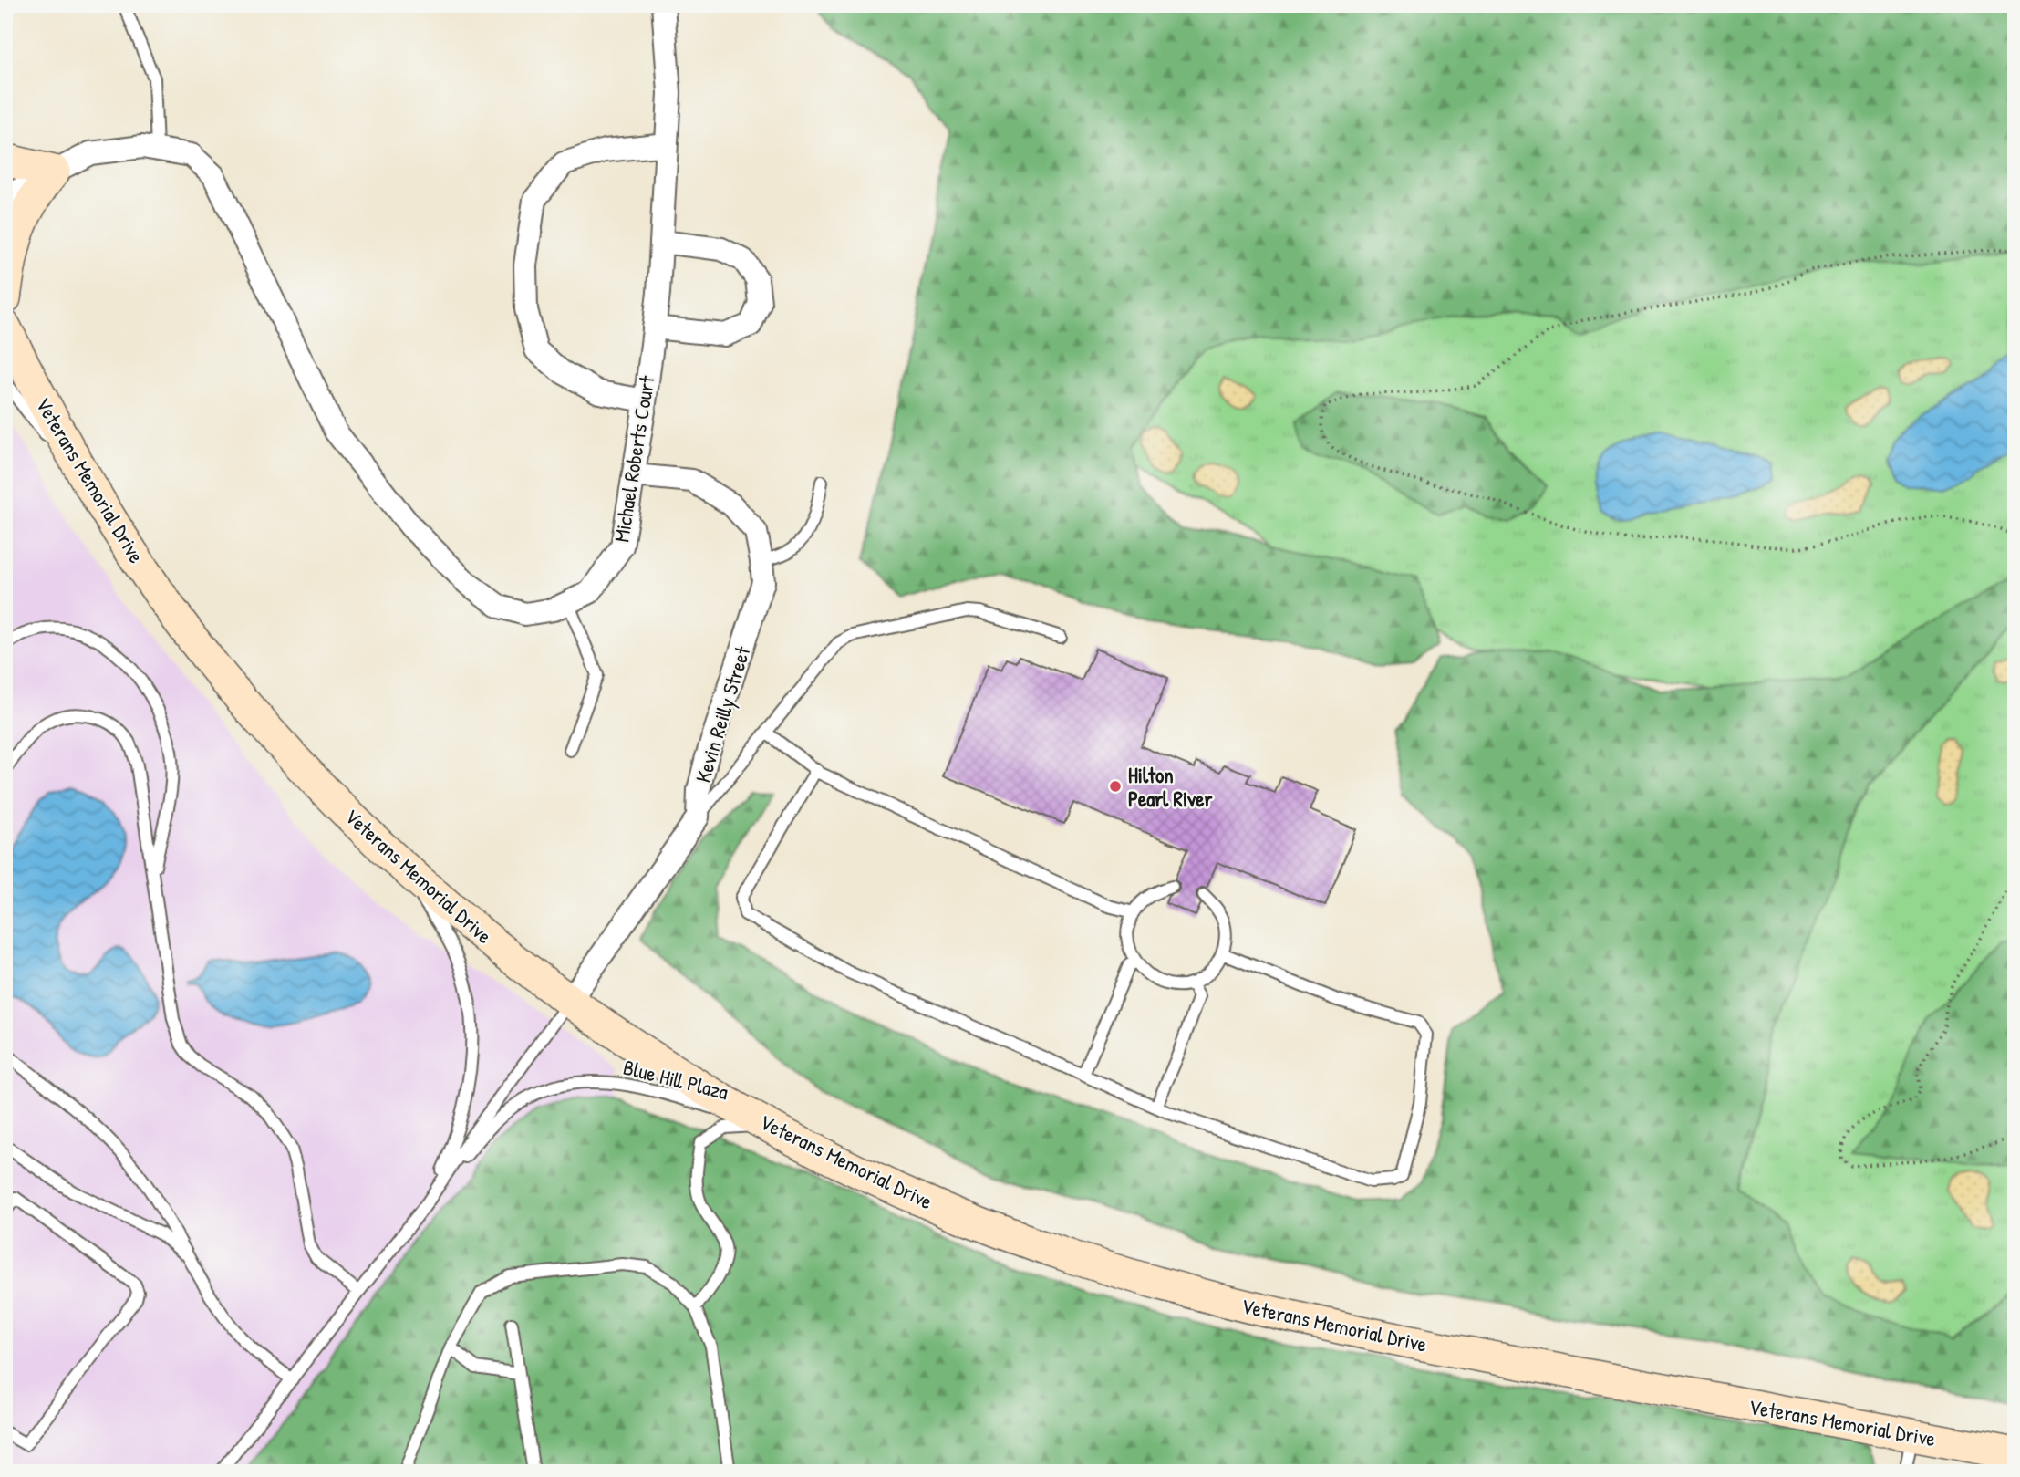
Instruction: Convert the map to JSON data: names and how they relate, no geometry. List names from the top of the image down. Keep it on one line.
{"streets":{"street":["Michael Roberts Court","Veterans Memorial Drive","Kevin Reilly Street"],"lane":["Blue Hill Plaza"]},"crossings":[["Michael Roberts Court","Kevin Reilly Street"],["Veterans Memorial Drive","Blue Hill Plaza"]],"places":["Hilton Pearl River"]}
